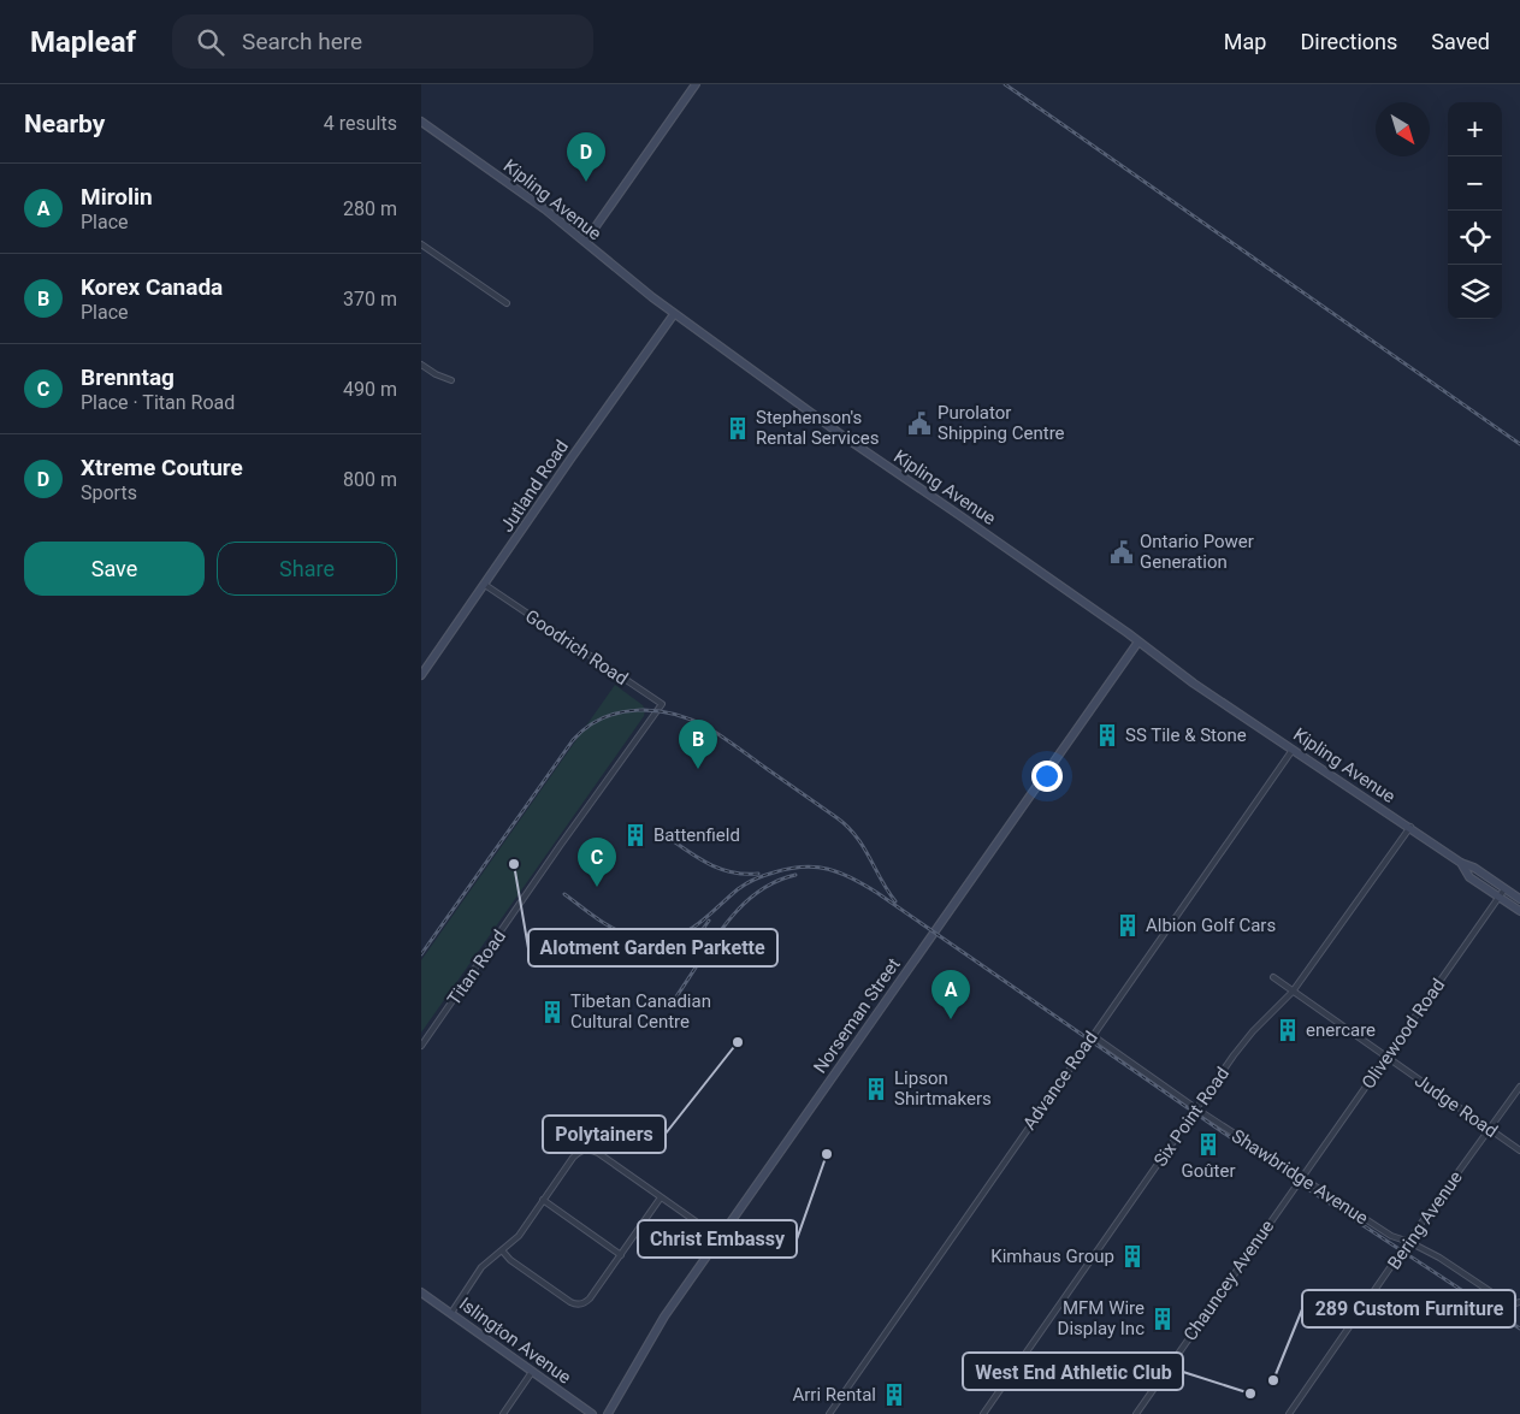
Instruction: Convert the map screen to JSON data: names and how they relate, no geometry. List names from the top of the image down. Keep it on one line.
{"streets":{"main road":["Kipling Avenue","Jutland Road","Norseman Street","Islington Avenue"],"street":["Goodrich Road","Titan Road","Olivewood Road","Advance Road","Judge Road","Six Point Road","Shawbridge Avenue","Bering Avenue","Chauncey Avenue"]},"crossings":[["Kipling Avenue","Jutland Road"],["Kipling Avenue","Norseman Street"],["Kipling Avenue","Olivewood Road"],["Kipling Avenue","Advance Road"],["Kipling Avenue","Six Point Road"],["Jutland Road","Goodrich Road"],["Goodrich Road","Titan Road"],["Olivewood Road","Judge Road"],["Olivewood Road","Shawbridge Avenue"],["Olivewood Road","Chauncey Avenue"],["Advance Road","Shawbridge Avenue"],["Judge Road","Six Point Road"],["Judge Road","Bering Avenue"],["Six Point Road","Shawbridge Avenue"],["Shawbridge Avenue","Bering Avenue"],["Shawbridge Avenue","Chauncey Avenue"]],"places":{"public building":["Purolator Shipping Centre","Ontario Power Generation"],"building":["Stephenson's Rental Services","SS Tile & Stone","Battenfield","Albion Golf Cars","Tibetan Canadian Cultural Centre","enercare","Lipson Shirtmakers","Goûter","Kimhaus Group","MFM Wire Display Inc","Arri Rental"],"other":["Alotment Garden Parkette","Polytainers","Christ Embassy","289 Custom Furniture","West End Athletic Club"]},"north":"bottom right","page":{"header":"Mapleaf","search":"Search here","nav":["Map","Directions","Saved"],"heading":["Nearby","4 results"],"map_buttons":["+","−"],"pins":["D","B","C","A"],"list":[{"mark":"A","name":"Mirolin","note":"Place","value":"280 m"},{"mark":"B","name":"Korex Canada","note":"Place","value":"370 m"},{"mark":"C","name":"Brenntag","note":"Place · Titan Road","value":"490 m"},{"mark":"D","name":"Xtreme Couture","note":"Sports","value":"800 m"}],"buttons":["Save","Share"]}}
